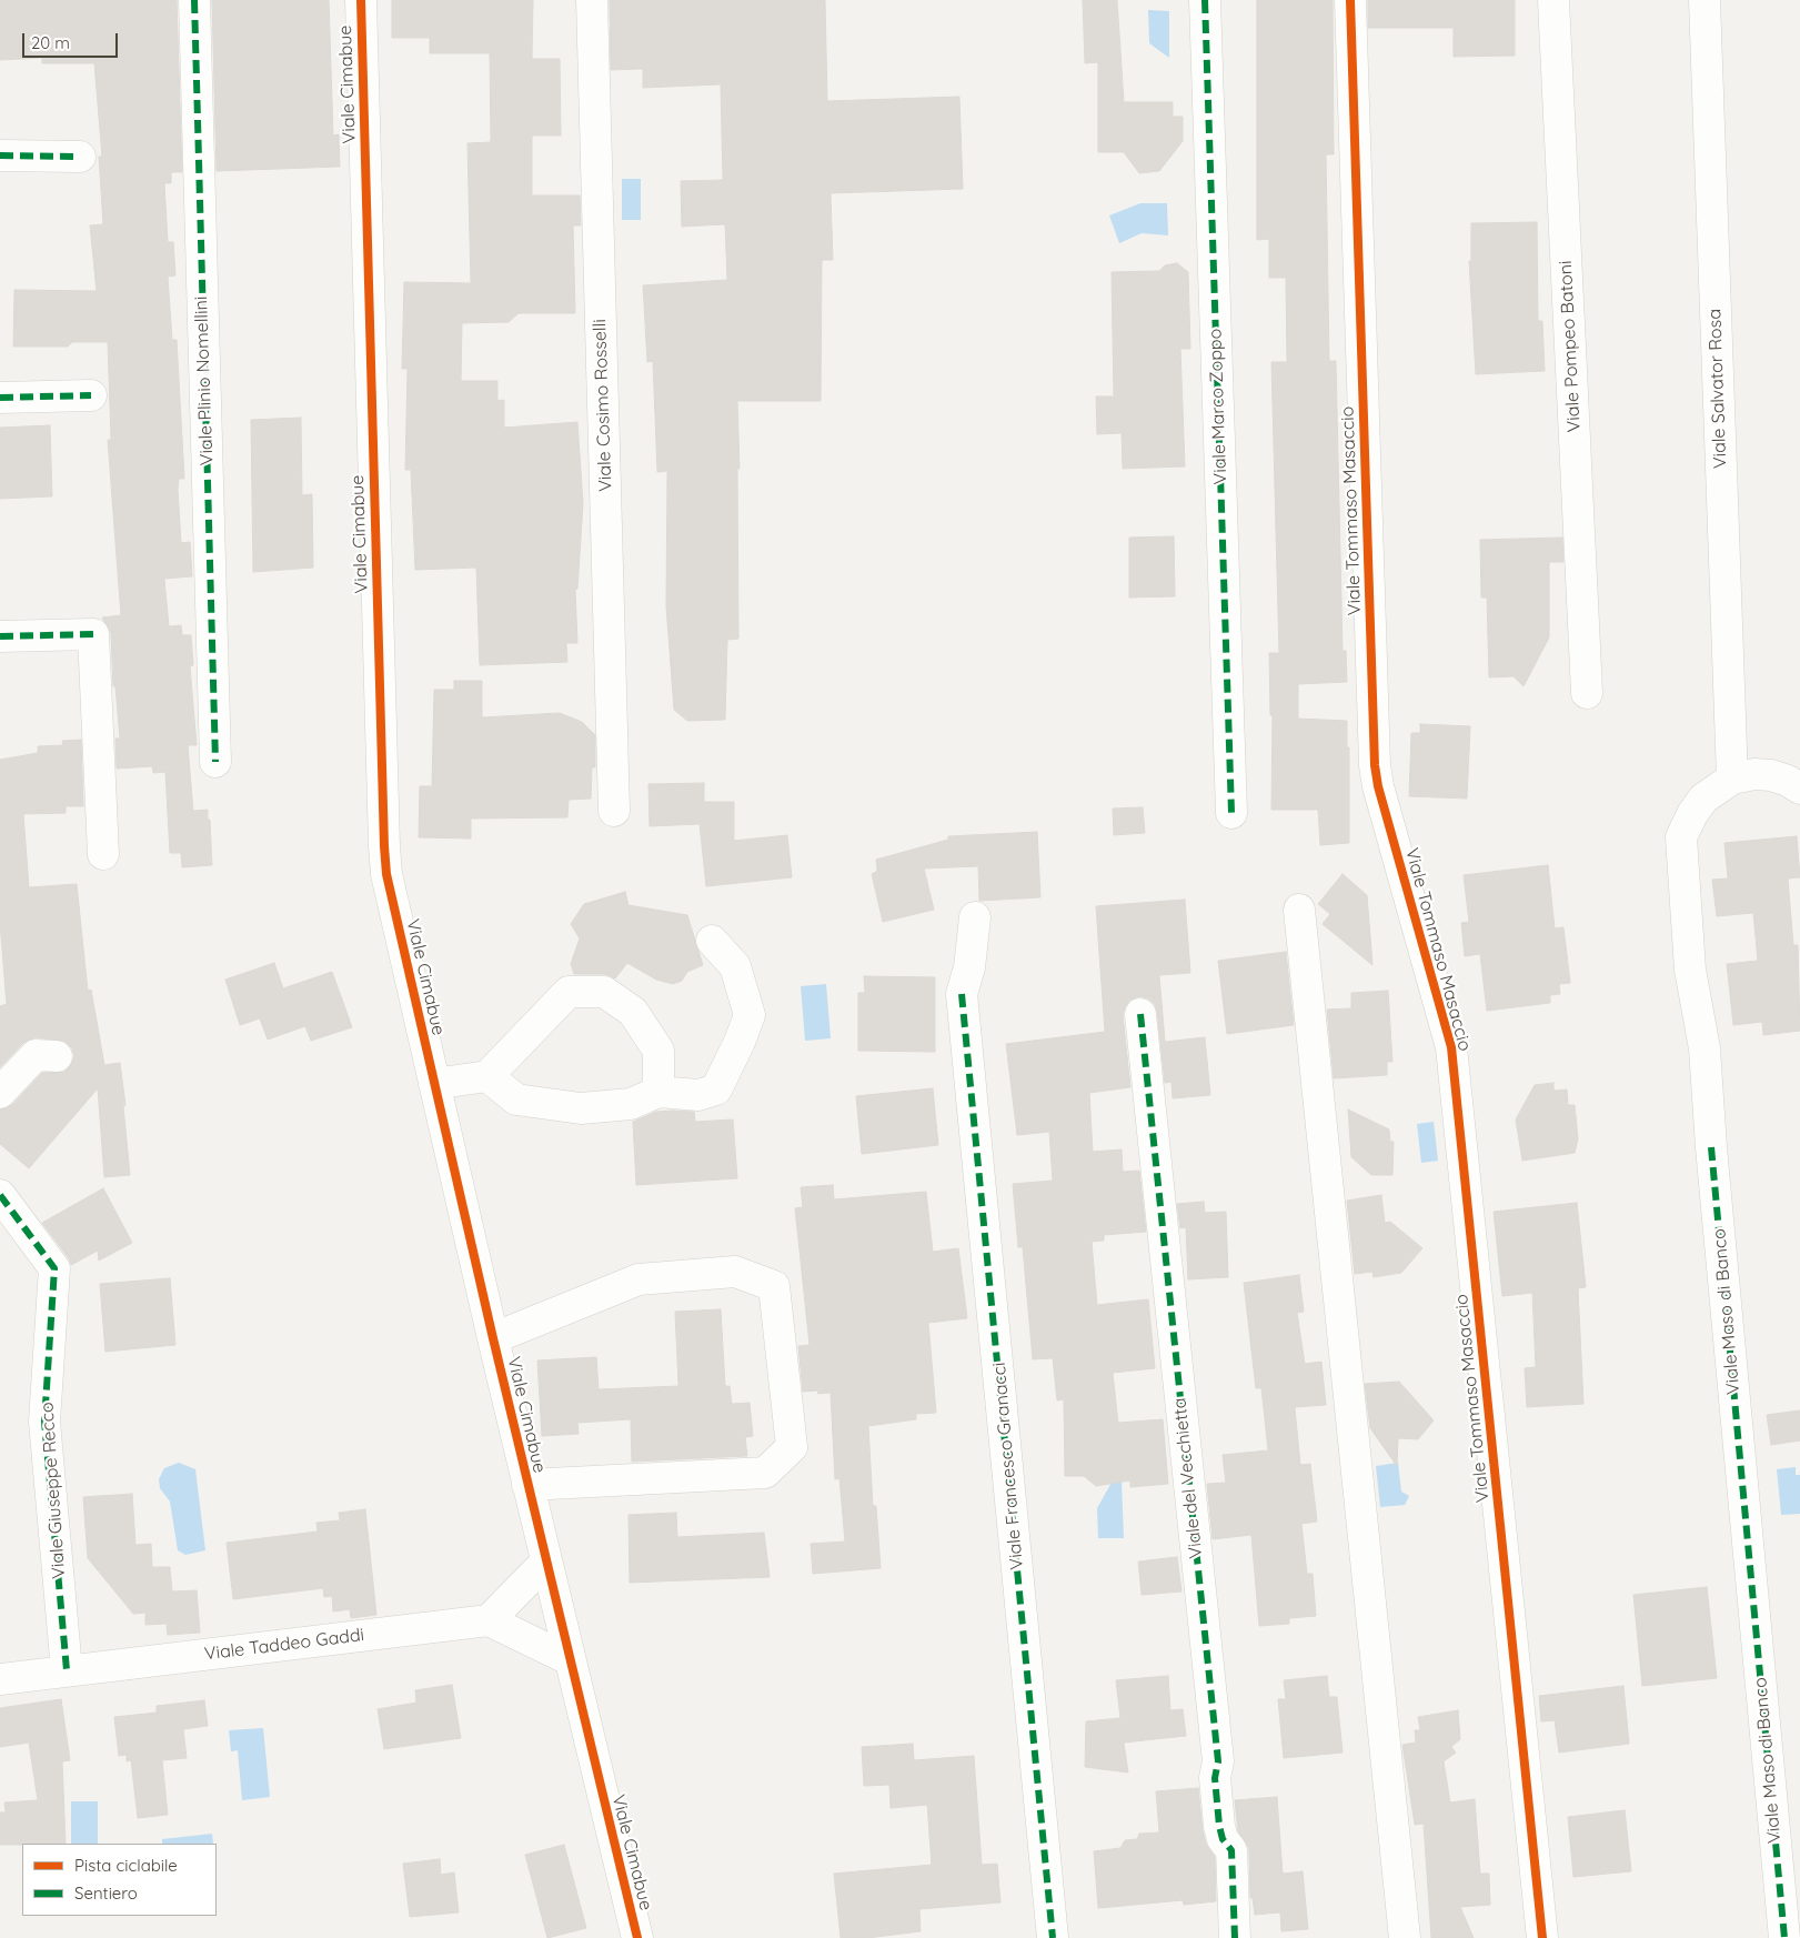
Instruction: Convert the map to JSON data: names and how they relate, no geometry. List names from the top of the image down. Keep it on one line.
{"streets":{"street":["Viale Cimabue","Viale Pompeo Batoni","Viale Plinio Nomellini","Viale Salvator Rosa","Viale Cosimo Rosselli","Viale Marco Zoppo","Viale Tommaso Masaccio","Viale Maso di Banco","Viale Francesco Granacci","Viale del Vecchietta","Viale Giuseppe Recco","Viale Taddeo Gaddi"]},"crossings":[["Viale Salvator Rosa","Viale Maso di Banco"],["Viale Giuseppe Recco","Viale Taddeo Gaddi"]],"legend":["Pista ciclabile","Sentiero"],"scale_bar":"20 m"}
